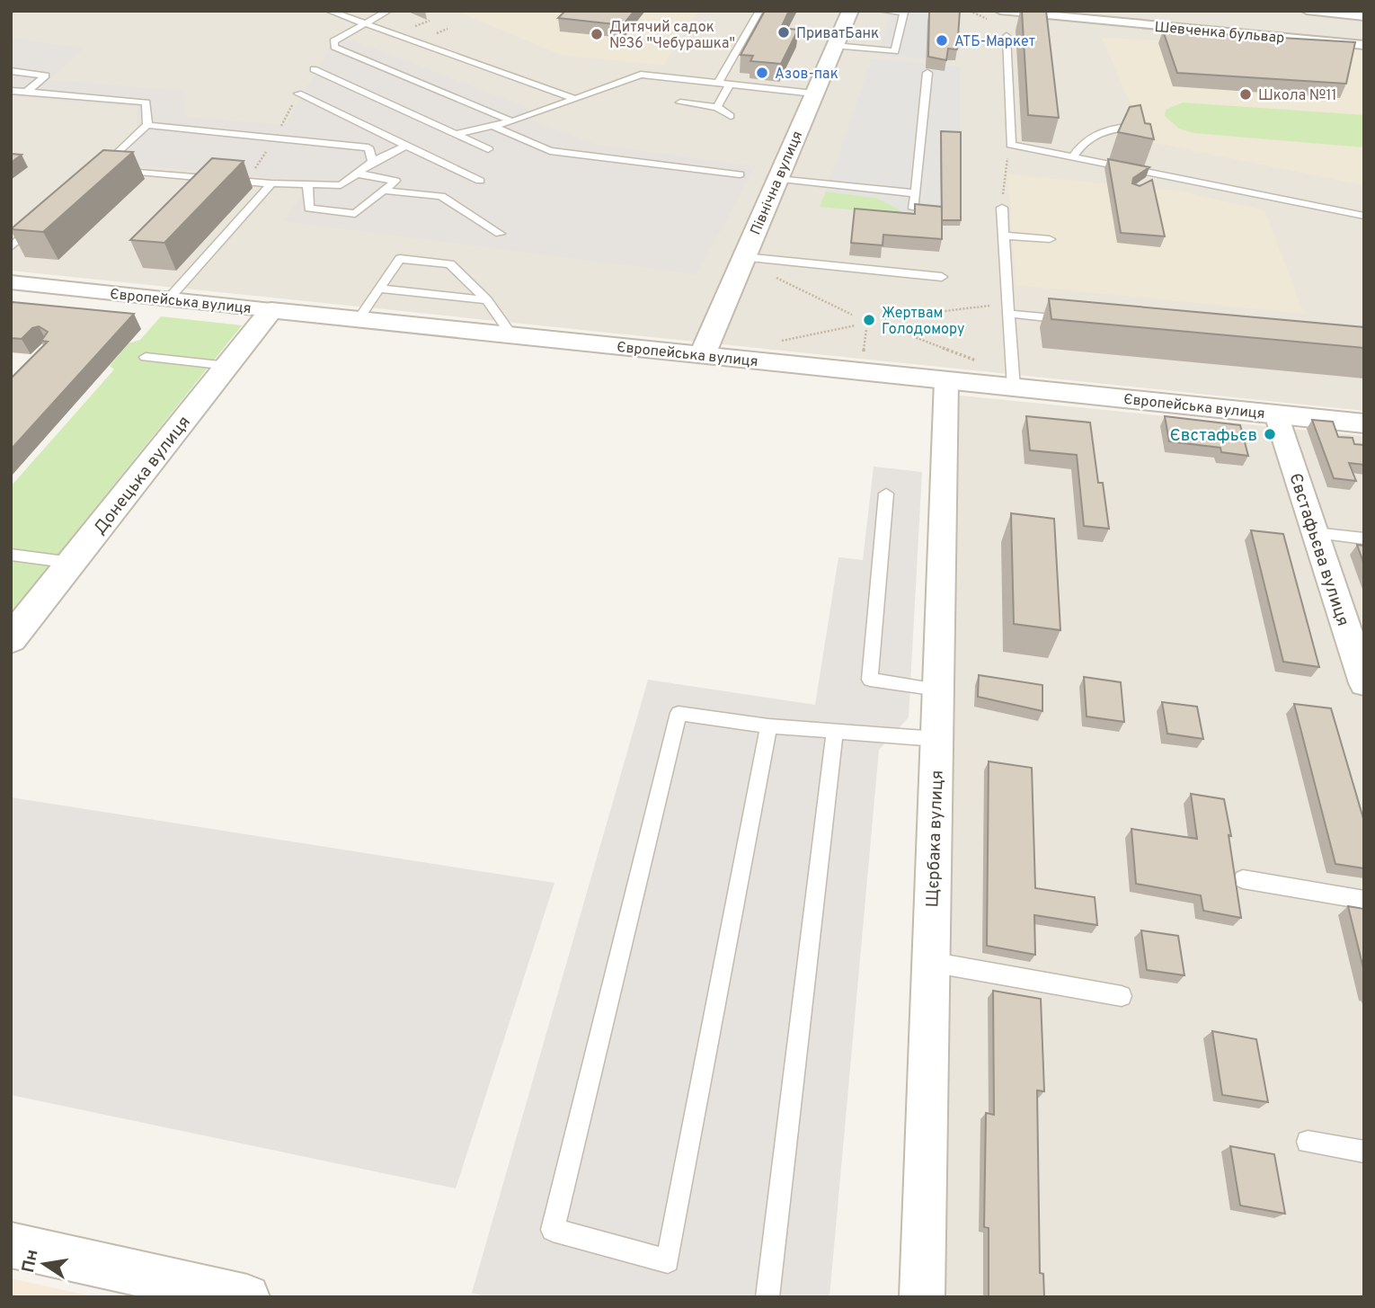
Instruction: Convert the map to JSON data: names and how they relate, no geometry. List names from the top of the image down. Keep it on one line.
{"streets":{"street":["Шевченка бульвар","Північна вулиця","Європейська вулиця","Донецька вулиця","Євстафьєва вулиця","Щєрбака вулиця"]},"crossings":[["Північна вулиця","Європейська вулиця"],["Європейська вулиця","Донецька вулиця"],["Європейська вулиця","Євстафьєва вулиця"],["Європейська вулиця","Щєрбака вулиця"]],"places":["ПриватБанк","Дитячий садок №36 \"Чебурашка\"","АТБ-Маркет","Азов-пак","Школа №11","Жертвам Голодомору","Євстафьєв"],"north":"left"}
